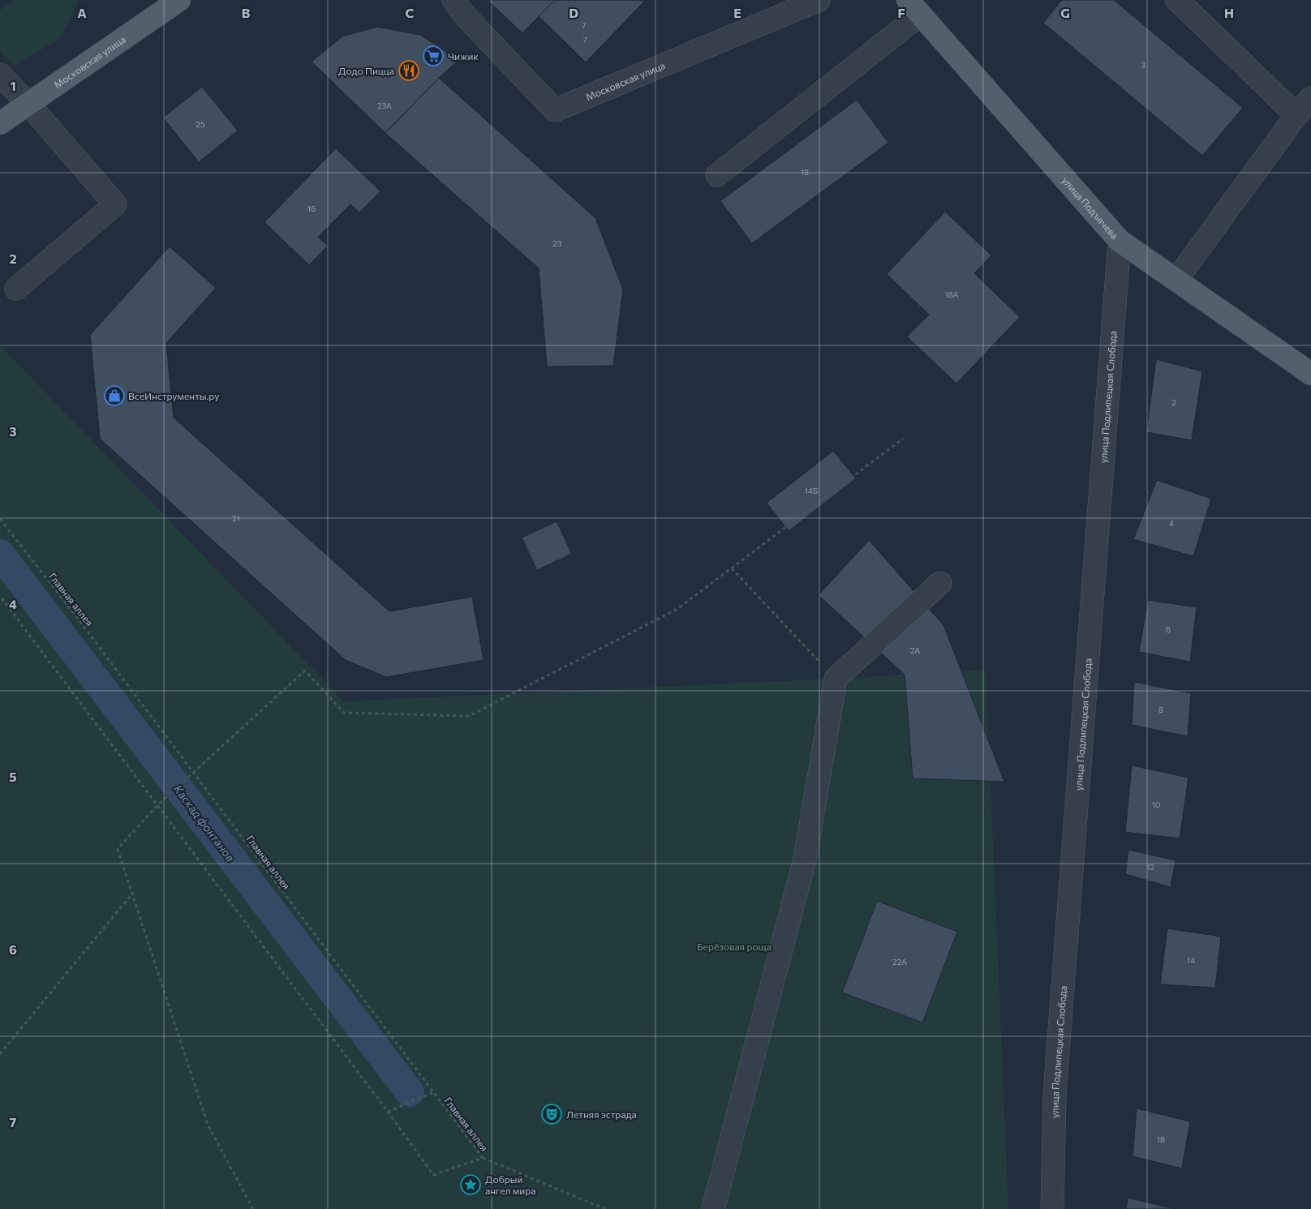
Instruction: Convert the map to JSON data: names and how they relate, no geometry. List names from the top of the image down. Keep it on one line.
{"streets":{"main road":["Московская улица","улица Подъячева"],"street":["улица Подлипецкая Слобода"],"path":["Главная аллея"]},"crossings":[["улица Подъячева","улица Подлипецкая Слобода"]],"water":["Каскад фонтанов"],"parks":["Берёзовая роща"],"places":{"supermarket":["Чижик"],"restaurant":["Додо Пицца"],"shop":["ВсеИнструменты.ру"],"theatre":["Летняя эстрада"],"place":["Добрый ангел мира"]},"house_numbers":["7","7","3","23А","25","18","16","23","18А","2","14Б","21","4","6","2А","8","10","12","14","22А","18"],"grid":{"columns":["A","B","C","D","E","F","G","H"],"rows":["1","2","3","4","5","6","7"]}}
